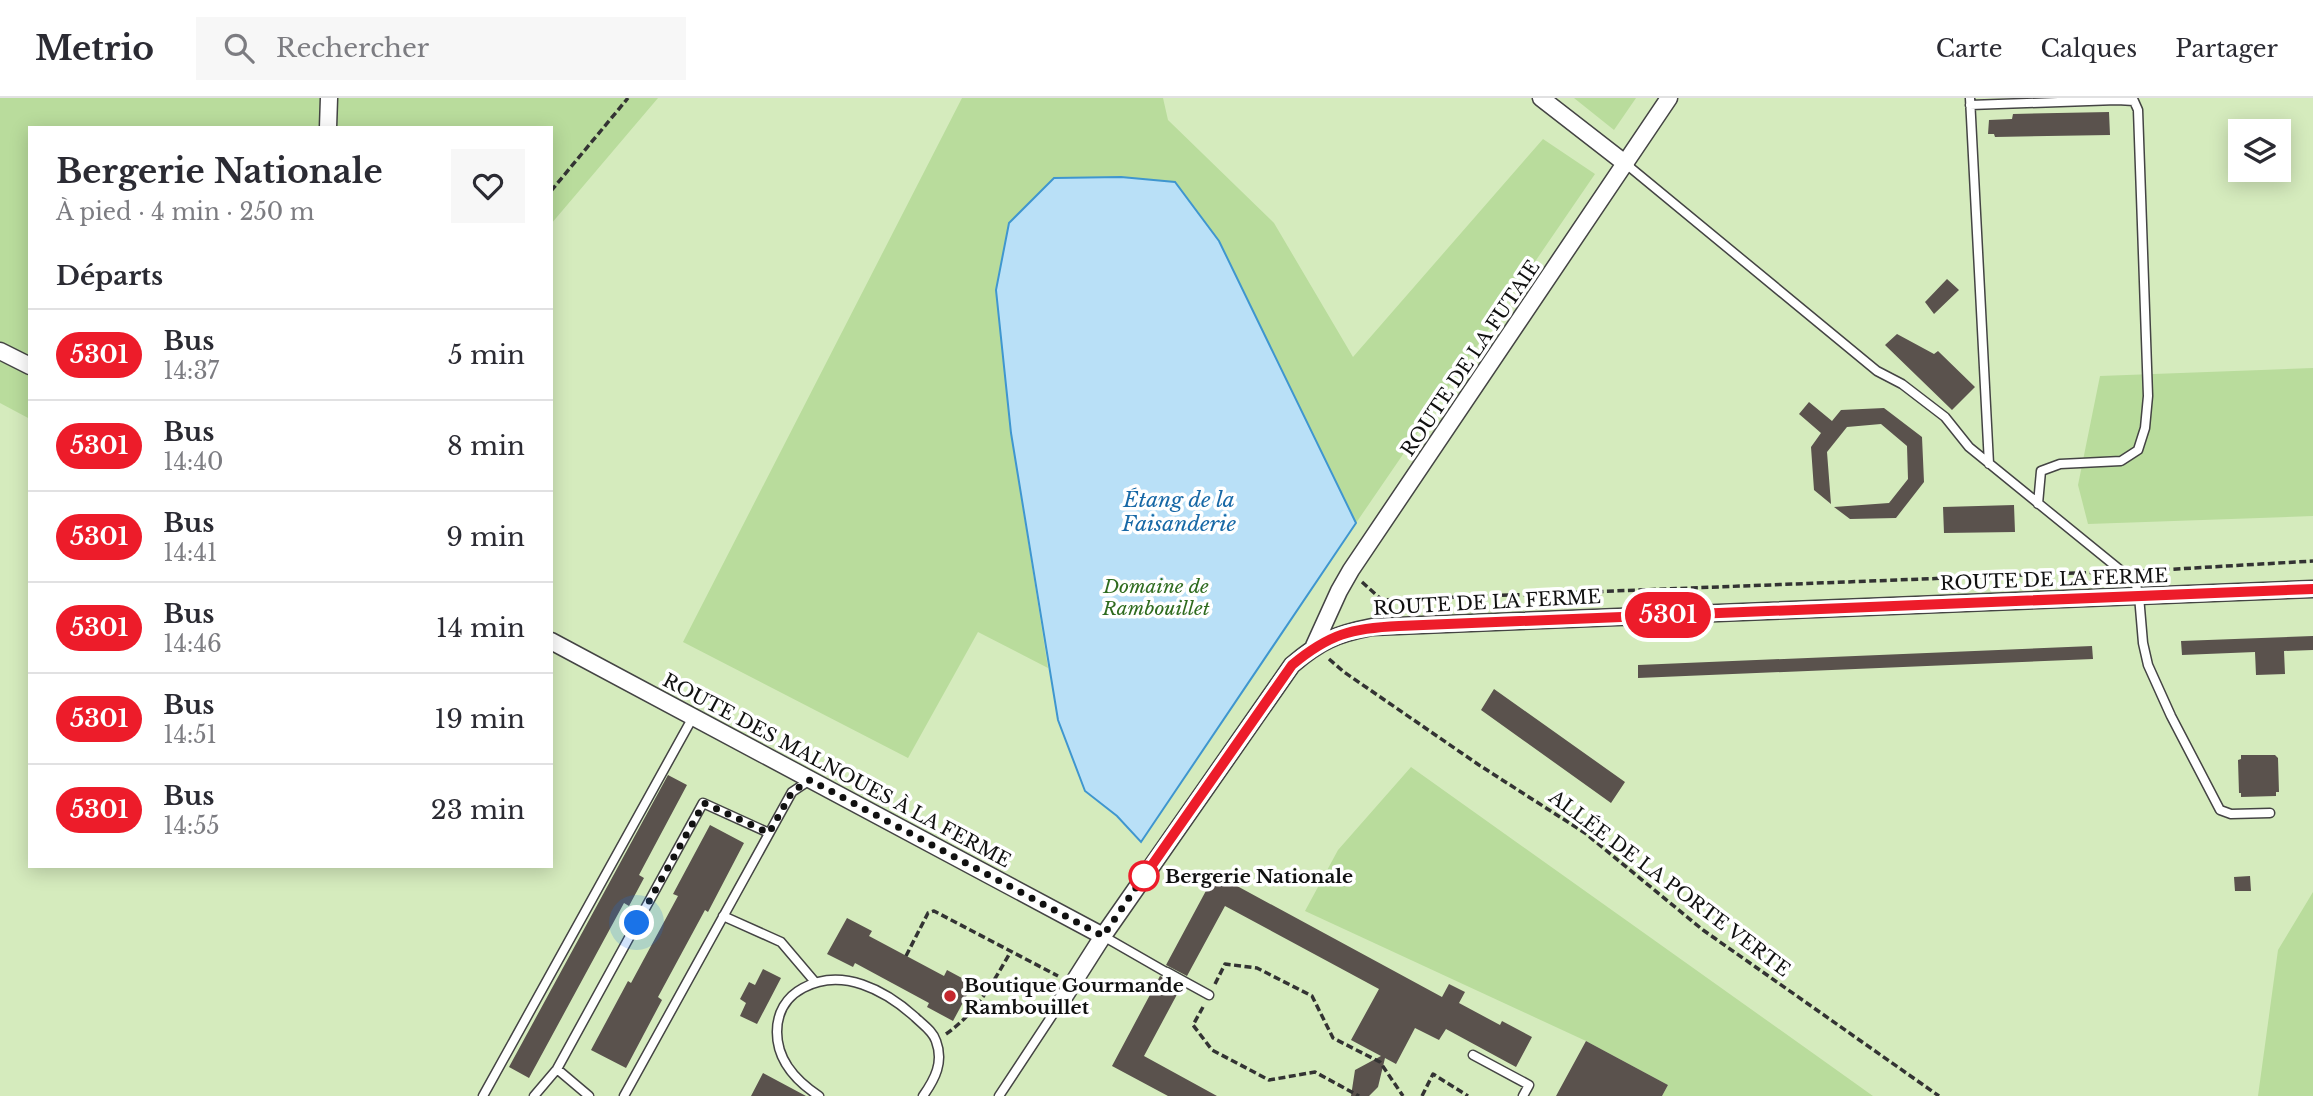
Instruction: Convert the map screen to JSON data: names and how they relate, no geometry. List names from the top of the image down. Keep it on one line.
{"streets":{"street":["ROUTE DE LA FUTAIE","ROUTE DE LA FERME","ROUTE DES MALNOUES À LA FERME"],"path":["ALLÉE DE LA PORTE VERTE"]},"crossings":[["ROUTE DE LA FUTAIE","ROUTE DE LA FERME"],["ROUTE DE LA FUTAIE","ALLÉE DE LA PORTE VERTE"],["ROUTE DE LA FERME","ROUTE DES MALNOUES À LA FERME"],["ROUTE DE LA FERME","ALLÉE DE LA PORTE VERTE"]],"water":["Étang de la Faisanderie"],"parks":["Domaine de Rambouillet"],"places":["Bergerie Nationale","Boutique Gourmande Rambouillet"],"lines":["bus line 5301"],"page":{"header":"Metrio","search":"Rechercher","nav":["Carte","Calques","Partager"],"on_map":"5301","heading":[["Bergerie Nationale","À pied · 4 min · 250 m"],"Départs"],"list":[{"mark":"5301","name":"Bus","note":"14:37","value":"5 min"},{"mark":"5301","name":"Bus","note":"14:40","value":"8 min"},{"mark":"5301","name":"Bus","note":"14:41","value":"9 min"},{"mark":"5301","name":"Bus","note":"14:46","value":"14 min"},{"mark":"5301","name":"Bus","note":"14:51","value":"19 min"},{"mark":"5301","name":"Bus","note":"14:55","value":"23 min"}]}}
